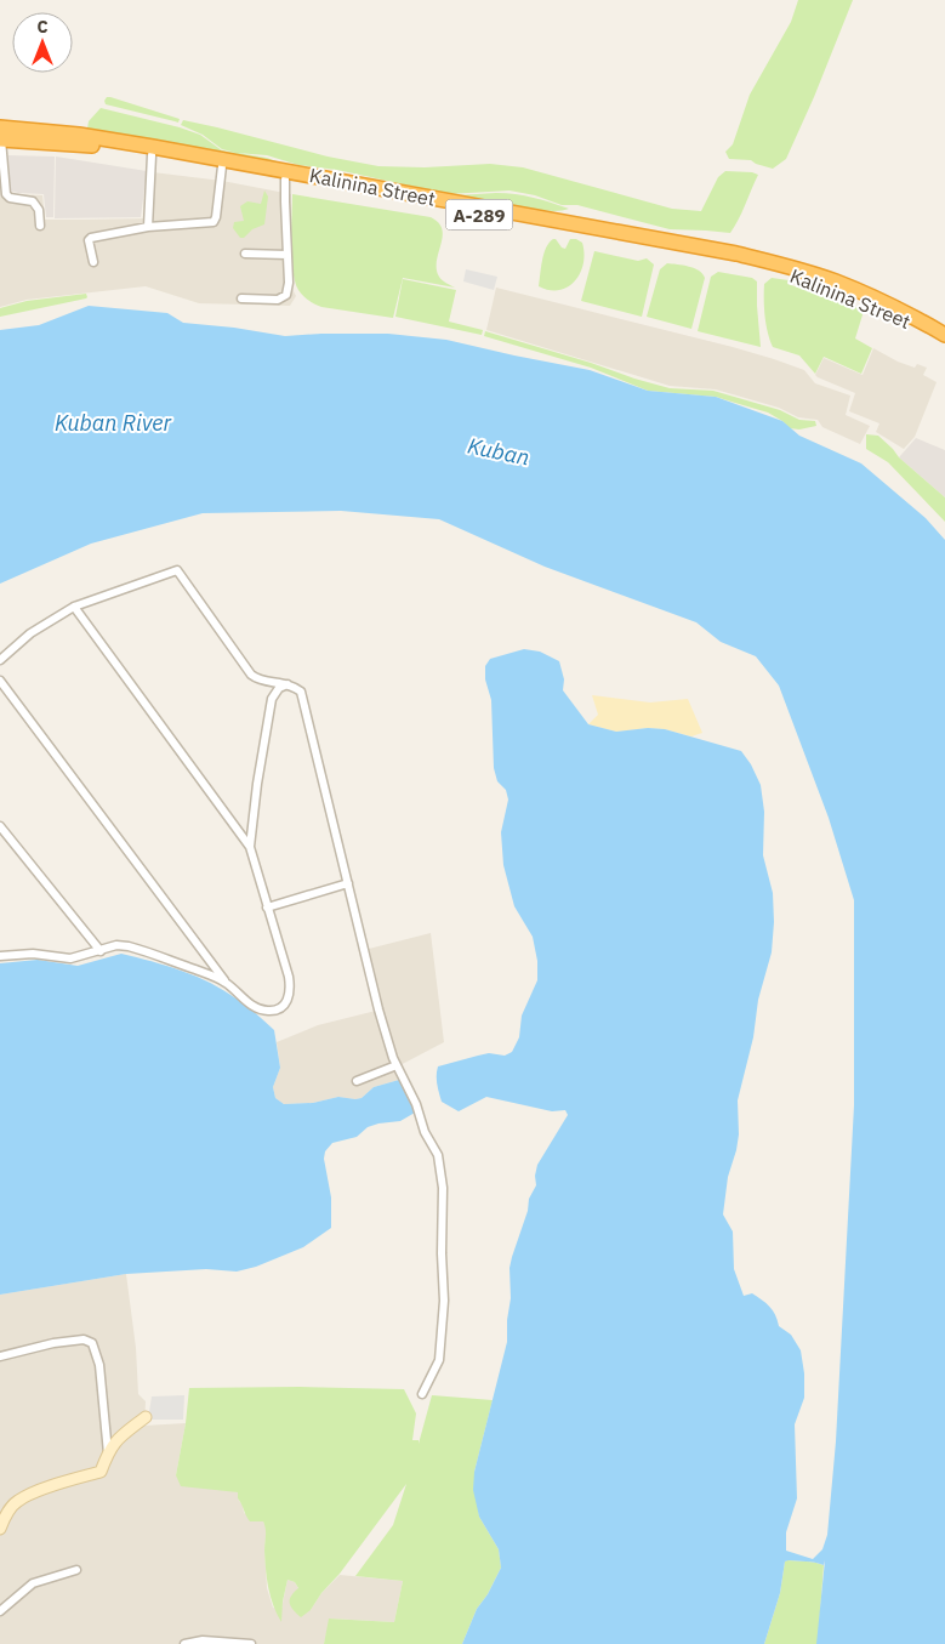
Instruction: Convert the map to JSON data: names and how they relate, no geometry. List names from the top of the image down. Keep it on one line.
{"streets":{"highway":["Kalinina Street","А-289"]},"water":["Kuban River","Kuban"],"north":"top"}
